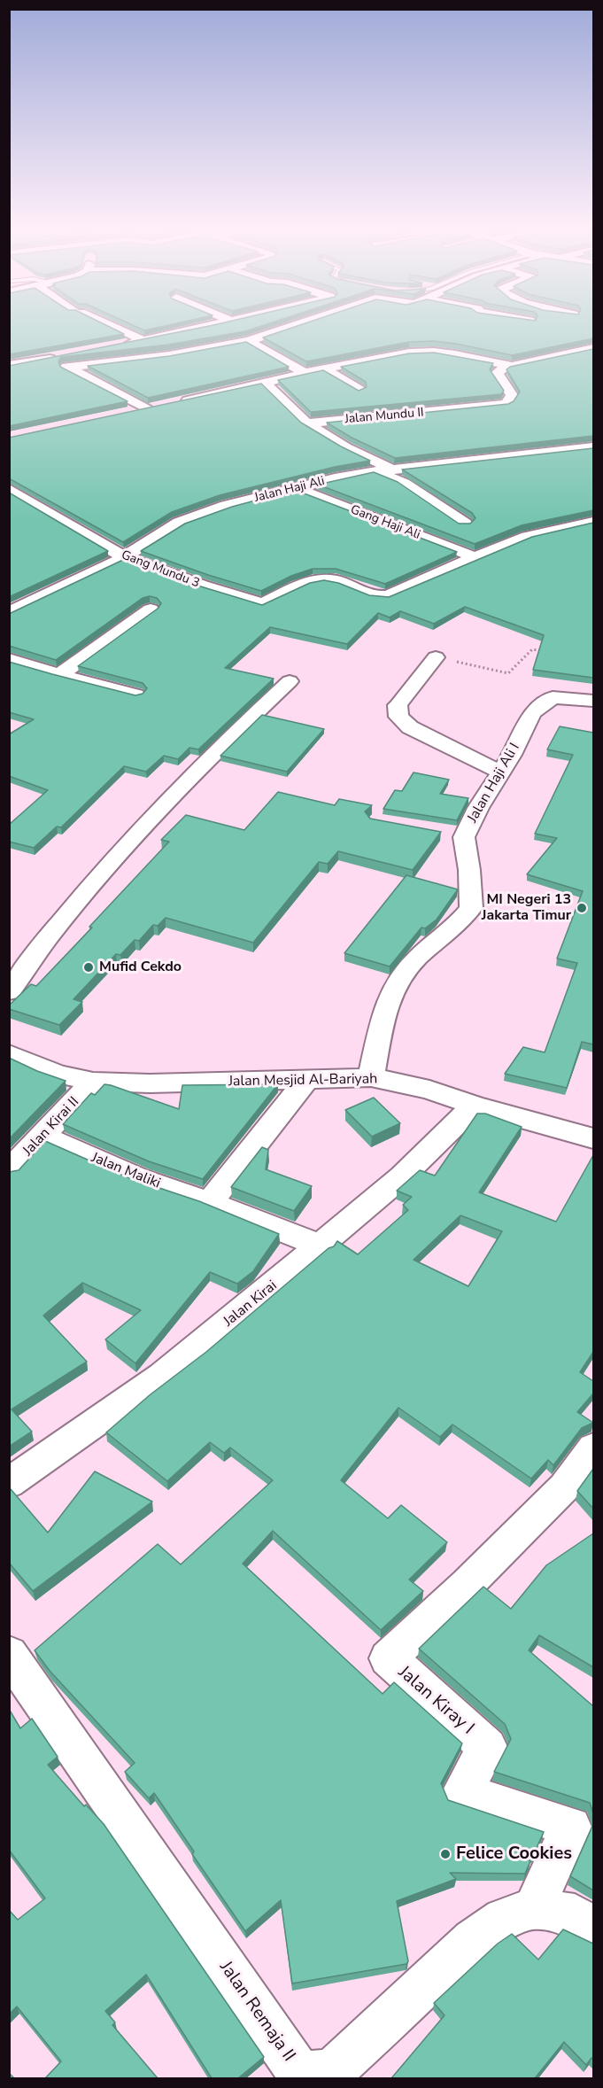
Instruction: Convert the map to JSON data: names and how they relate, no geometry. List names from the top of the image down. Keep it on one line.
{"streets":{"street":["Jalan Mundu II","Jalan Haji Ali","Gang Haji Ali","Gang Mundu 3","Jalan Haji Ali I","Jalan Mesjid Al-Bariyah","Jalan Kirai II","Jalan Maliki","Jalan Kirai","Jalan Kiray I","Jalan Remaja II"]},"crossings":[["Jalan Mundu II","Jalan Haji Ali"],["Jalan Haji Ali","Gang Haji Ali"],["Jalan Haji Ali","Gang Mundu 3"],["Gang Haji Ali","Gang Mundu 3"],["Jalan Haji Ali I","Jalan Mesjid Al-Bariyah"],["Jalan Mesjid Al-Bariyah","Jalan Kirai II"],["Jalan Mesjid Al-Bariyah","Jalan Kirai"],["Jalan Kirai II","Jalan Maliki"],["Jalan Maliki","Jalan Kirai"],["Jalan Kiray I","Jalan Remaja II"]],"places":["MI Negeri 13 Jakarta Timur","Mufid Cekdo","Felice Cookies"]}
